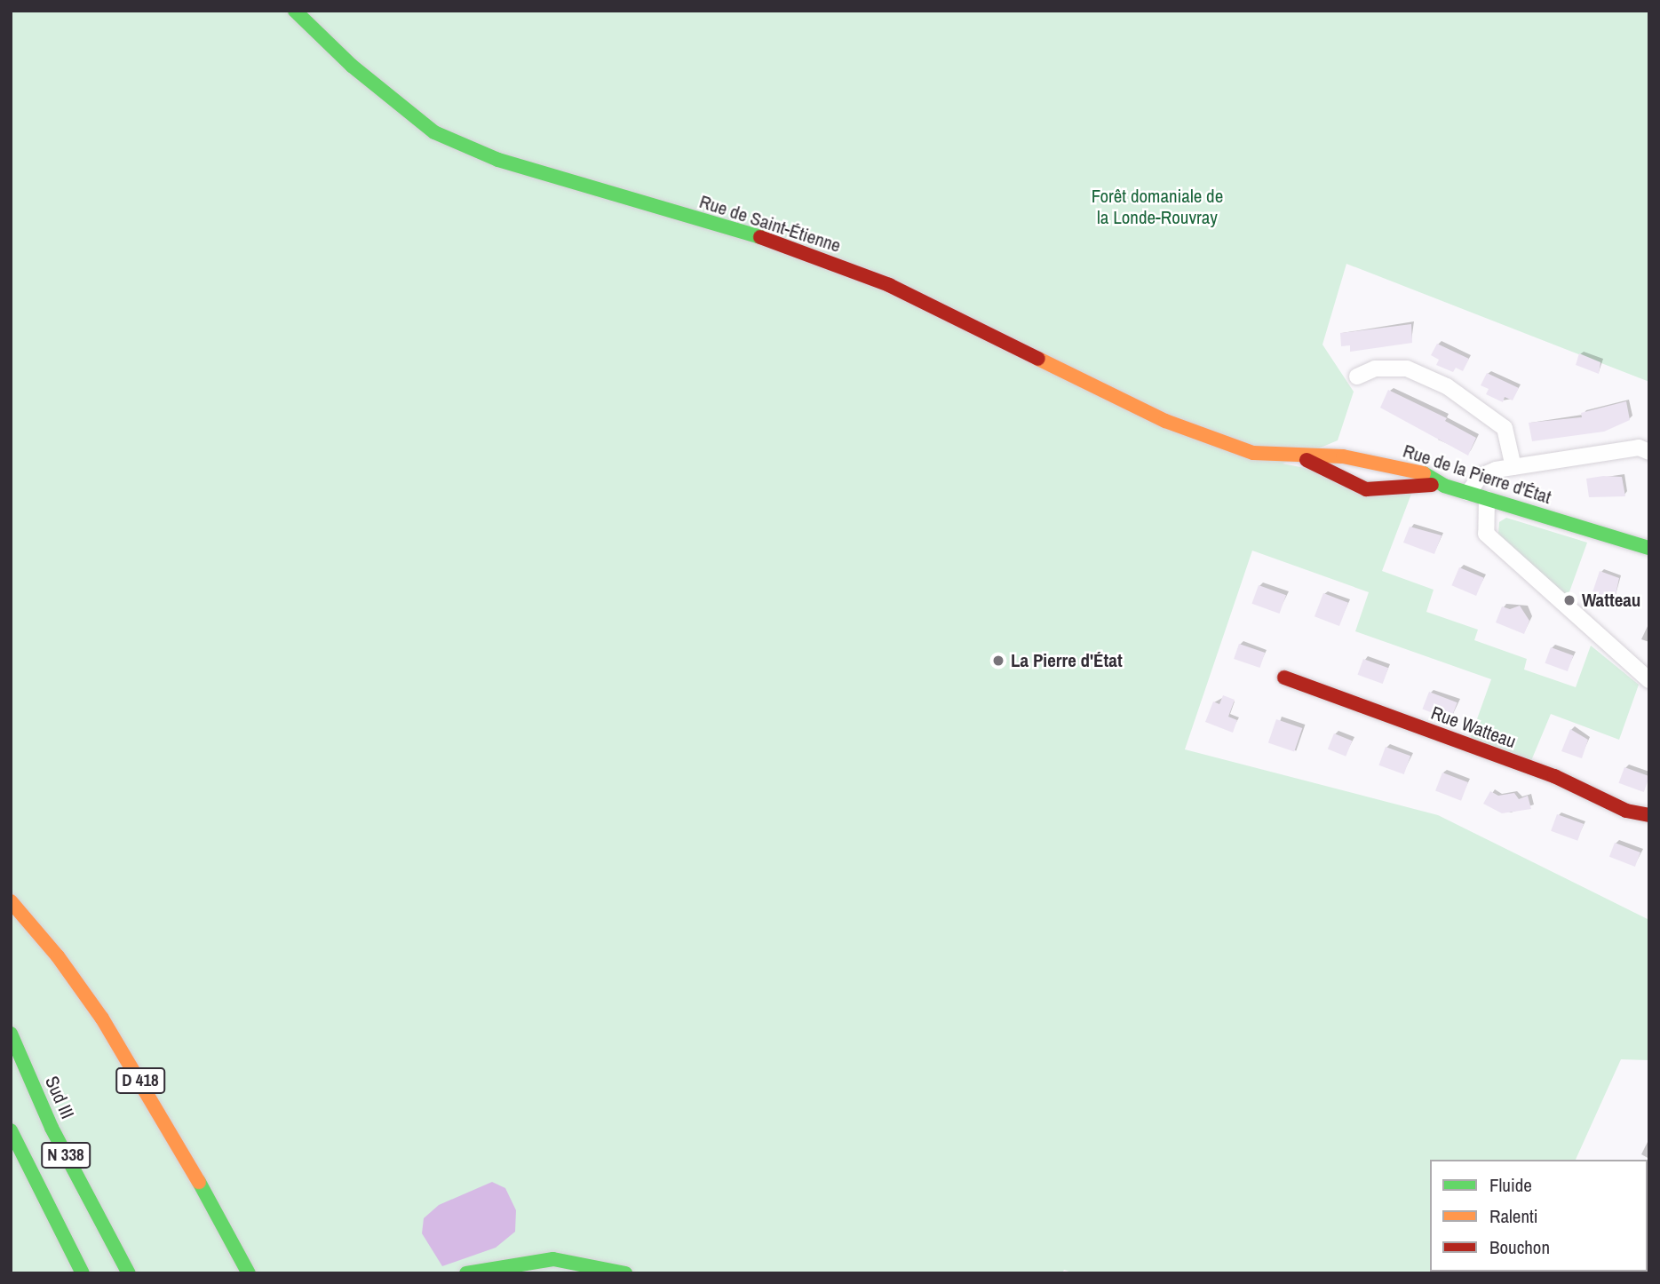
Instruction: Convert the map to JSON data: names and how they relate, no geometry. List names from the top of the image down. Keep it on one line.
{"streets":{"main road":["Rue de Saint-Étienne","Rue de la Pierre d'État","Rue Watteau","D 418","Sud III","N 338"]},"crossings":[["Rue de Saint-Étienne","Rue de la Pierre d'État"]],"parks":["Forêt domaniale de la Londe-Rouvray"],"places":["Watteau","La Pierre d'État"],"legend":["Fluide","Ralenti","Bouchon"]}
